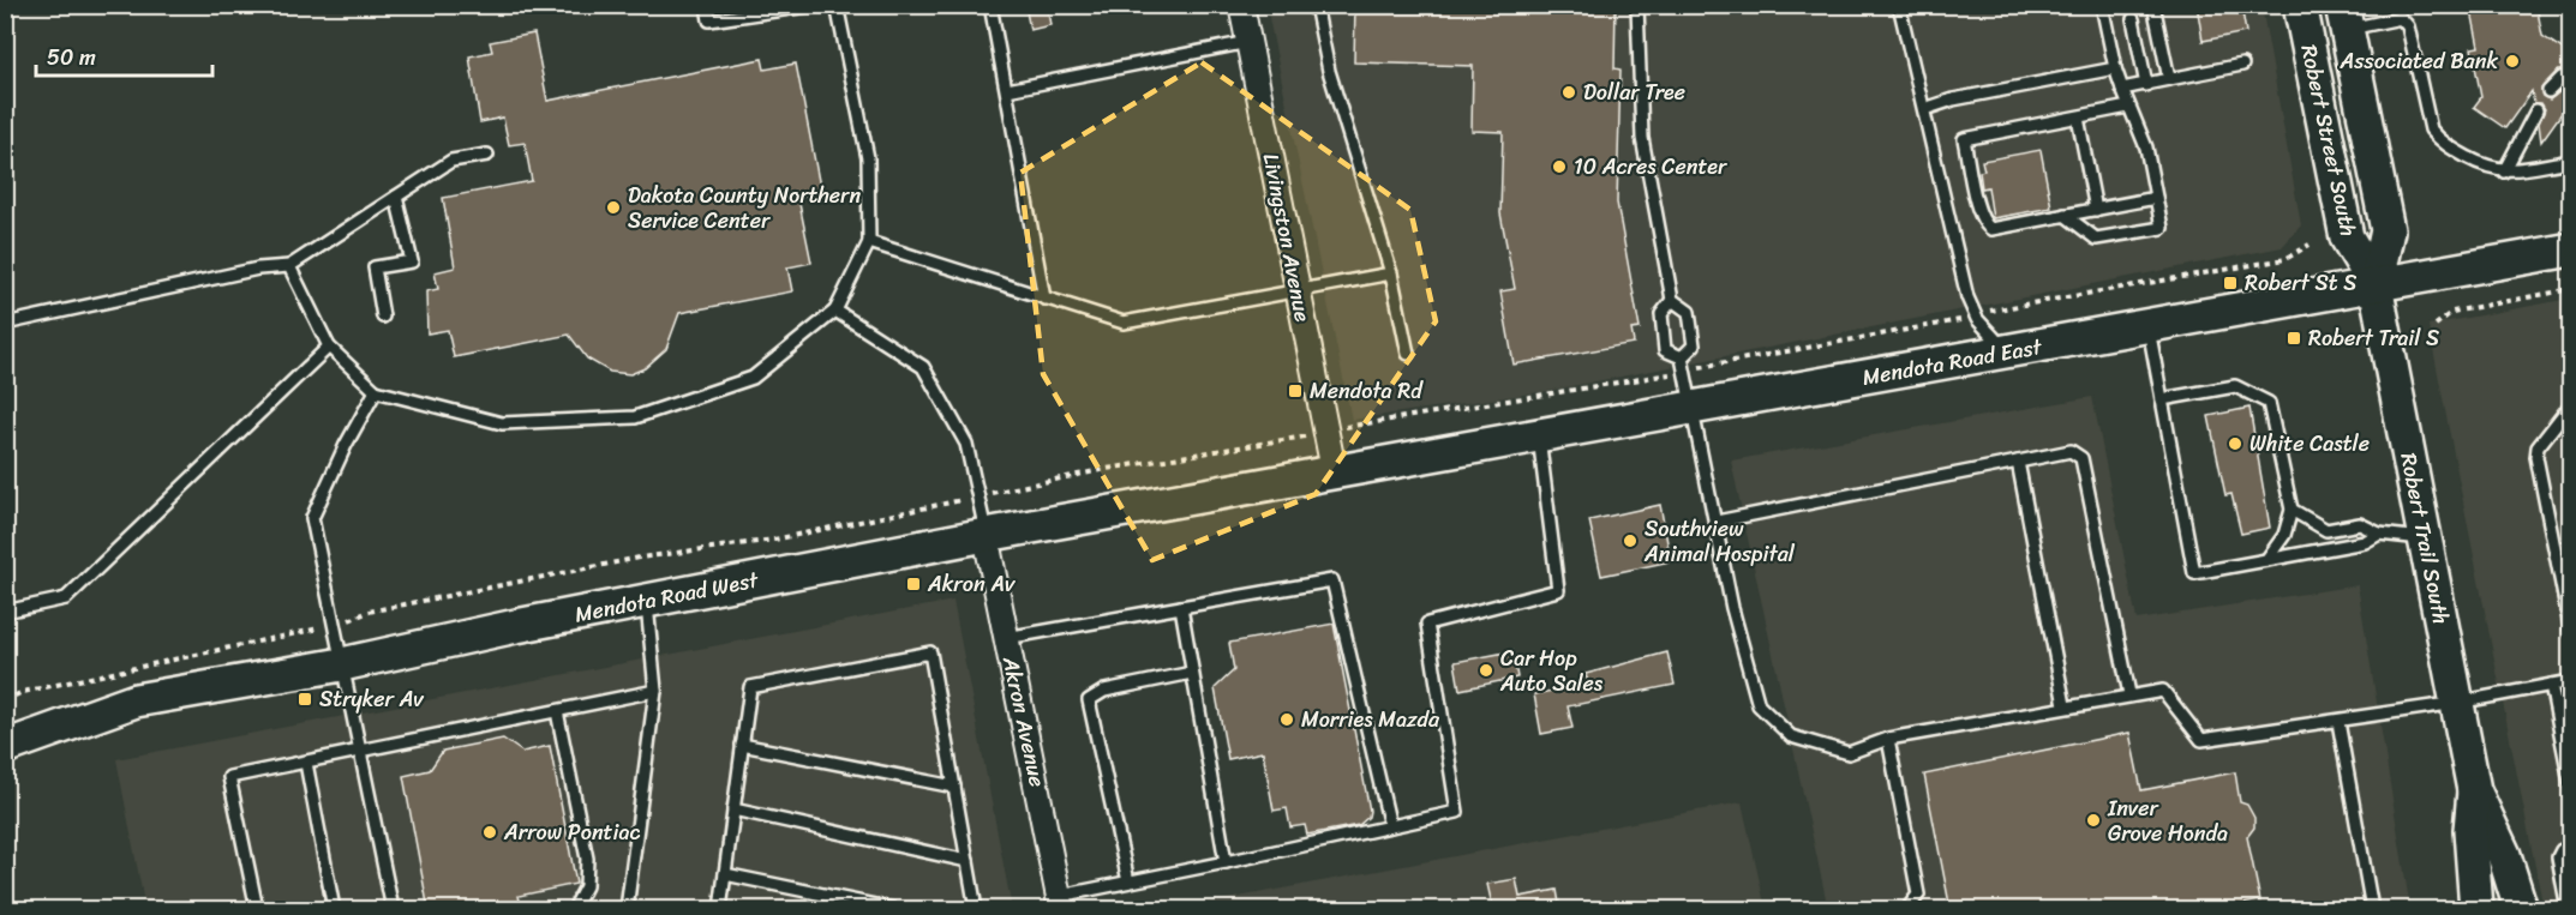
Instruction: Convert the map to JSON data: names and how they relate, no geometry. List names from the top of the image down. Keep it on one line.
{"streets":{"street":["Robert Street South","Livingston Avenue","Mendota Road East","Robert Trail South","Mendota Road West","Akron Avenue"]},"crossings":[["Robert Street South","Mendota Road East"],["Robert Street South","Robert Trail South"],["Livingston Avenue","Mendota Road East"],["Livingston Avenue","Mendota Road West"],["Mendota Road East","Robert Trail South"],["Mendota Road East","Mendota Road West"],["Mendota Road West","Akron Avenue"]],"places":{"other":["Associated Bank","Dollar Tree","10 Acres Center","Dakota County Northern Service Center","White Castle","Southview Animal Hospital","Car Hop Auto Sales","Morries Mazda","Inver Grove Honda","Arrow Pontiac"],"transit":["Robert St S","Robert Trail S","Mendota Rd","Akron Av","Stryker Av"]},"scale_bar":"50 m"}
